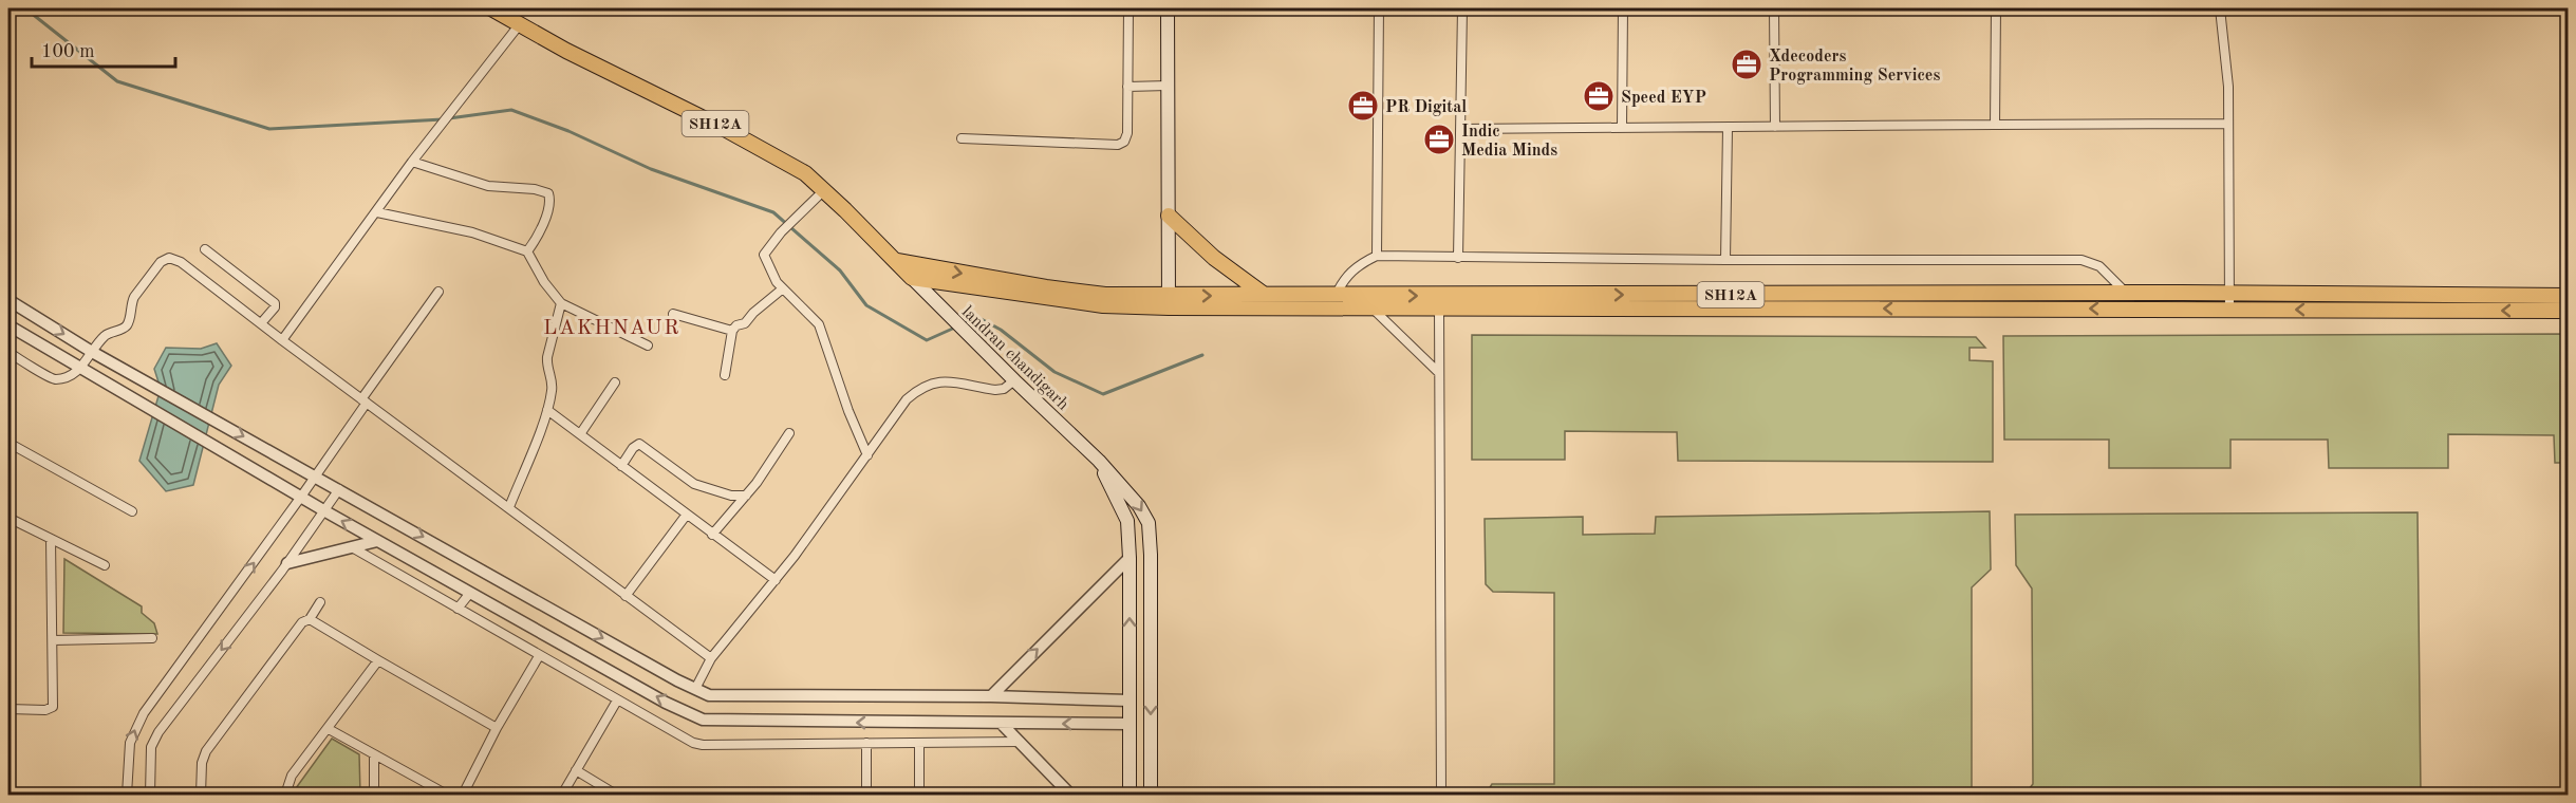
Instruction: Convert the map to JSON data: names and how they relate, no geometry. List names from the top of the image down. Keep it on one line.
{"streets":{"main road":["SH12A","landran chandigarh"]},"crossings":[["SH12A","landran chandigarh"]],"districts":["LAKHNAUR"],"places":{"office":["Xdecoders Programming Services","Speed EYP","PR Digital","Indic Media Minds"]},"scale_bar":"100 m"}
